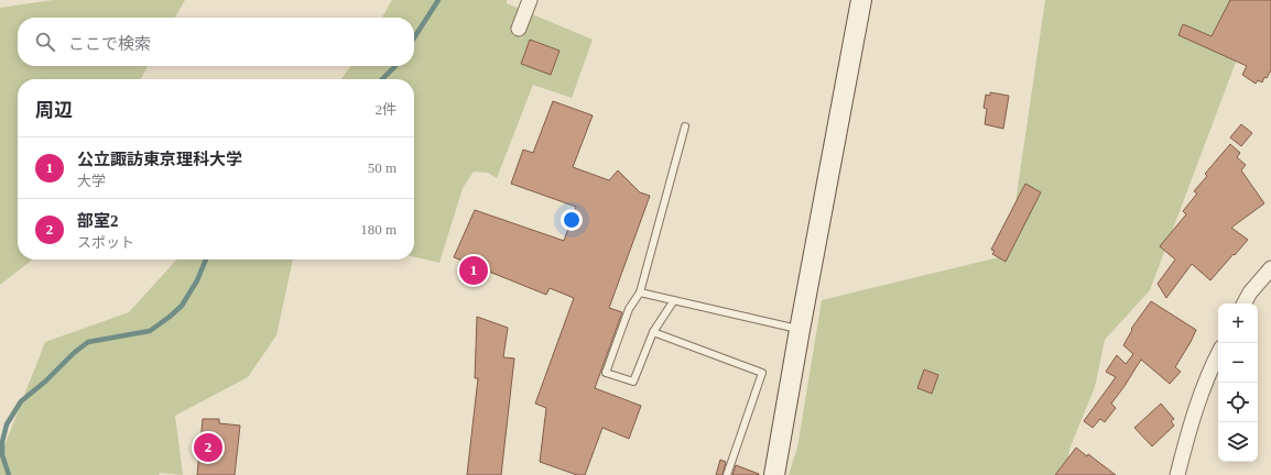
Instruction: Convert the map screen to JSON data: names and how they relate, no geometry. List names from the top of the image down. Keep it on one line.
{"page":{"search":"ここで検索","heading":["周辺","2件"],"list":[{"mark":"1","name":"公立諏訪東京理科大学","note":"大学","value":"50 m"},{"mark":"2","name":"部室2","note":"スポット","value":"180 m"}],"pins":["1","2"],"map_buttons":["+","−"]}}
